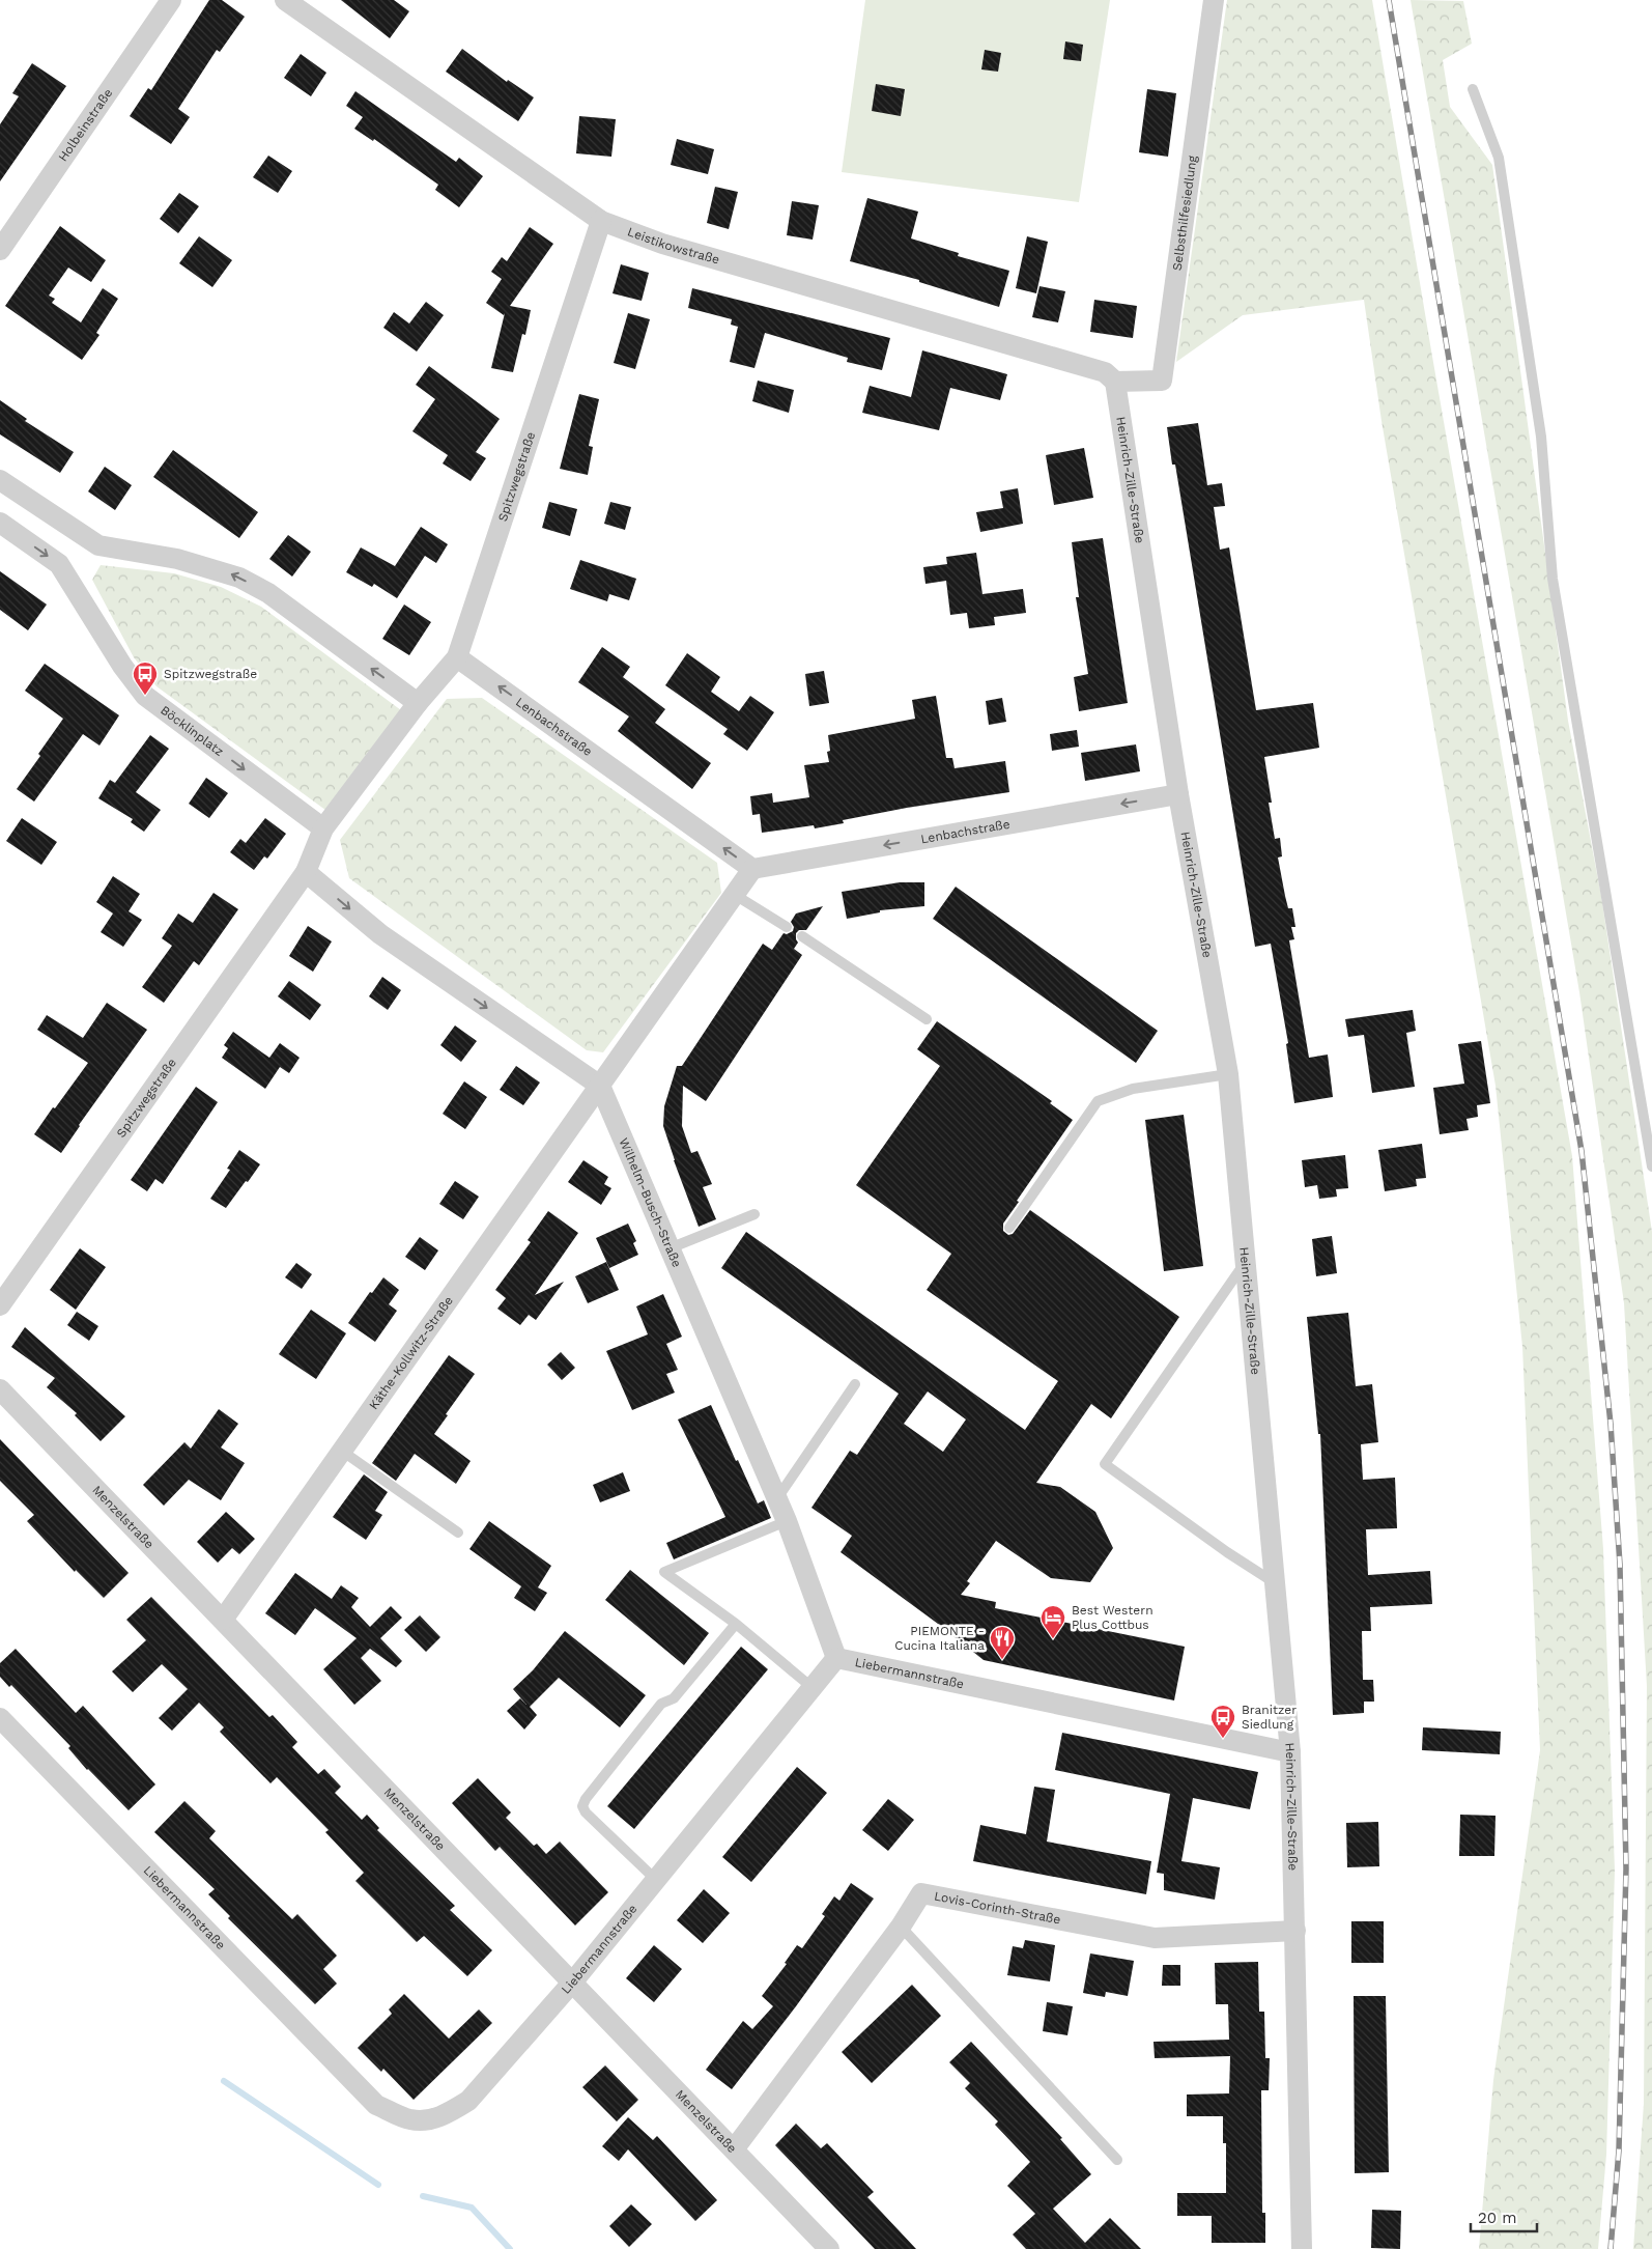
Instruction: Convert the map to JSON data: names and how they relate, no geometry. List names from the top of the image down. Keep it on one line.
{"streets":{"street":["Holbeinstraße","Selbsthilfesiedlung","Leistikowstraße","Spitzwegstraße","Heinrich-Zille-Straße","Lenbachstraße","Böcklinplatz","Wilhelm-Busch-Straße","Käthe-Kollwitz-Straße","Menzelstraße","Liebermannstraße","Lovis-Corinth-Straße"]},"crossings":[["Selbsthilfesiedlung","Leistikowstraße"],["Selbsthilfesiedlung","Heinrich-Zille-Straße"],["Leistikowstraße","Spitzwegstraße"],["Leistikowstraße","Heinrich-Zille-Straße"],["Spitzwegstraße","Lenbachstraße"],["Spitzwegstraße","Böcklinplatz"],["Heinrich-Zille-Straße","Lenbachstraße"],["Heinrich-Zille-Straße","Liebermannstraße"],["Heinrich-Zille-Straße","Lovis-Corinth-Straße"],["Wilhelm-Busch-Straße","Käthe-Kollwitz-Straße"],["Wilhelm-Busch-Straße","Liebermannstraße"],["Käthe-Kollwitz-Straße","Menzelstraße"],["Menzelstraße","Liebermannstraße"],["Menzelstraße","Lovis-Corinth-Straße"]],"one_way":["Lenbachstraße"],"places":{"bus stop":["Spitzwegstraße","Branitzer Siedlung"],"hotel":["Best Western Plus Cottbus"],"restaurant":["PIEMONTE - Cucina Italiana"]},"scale_bar":"20 m"}
